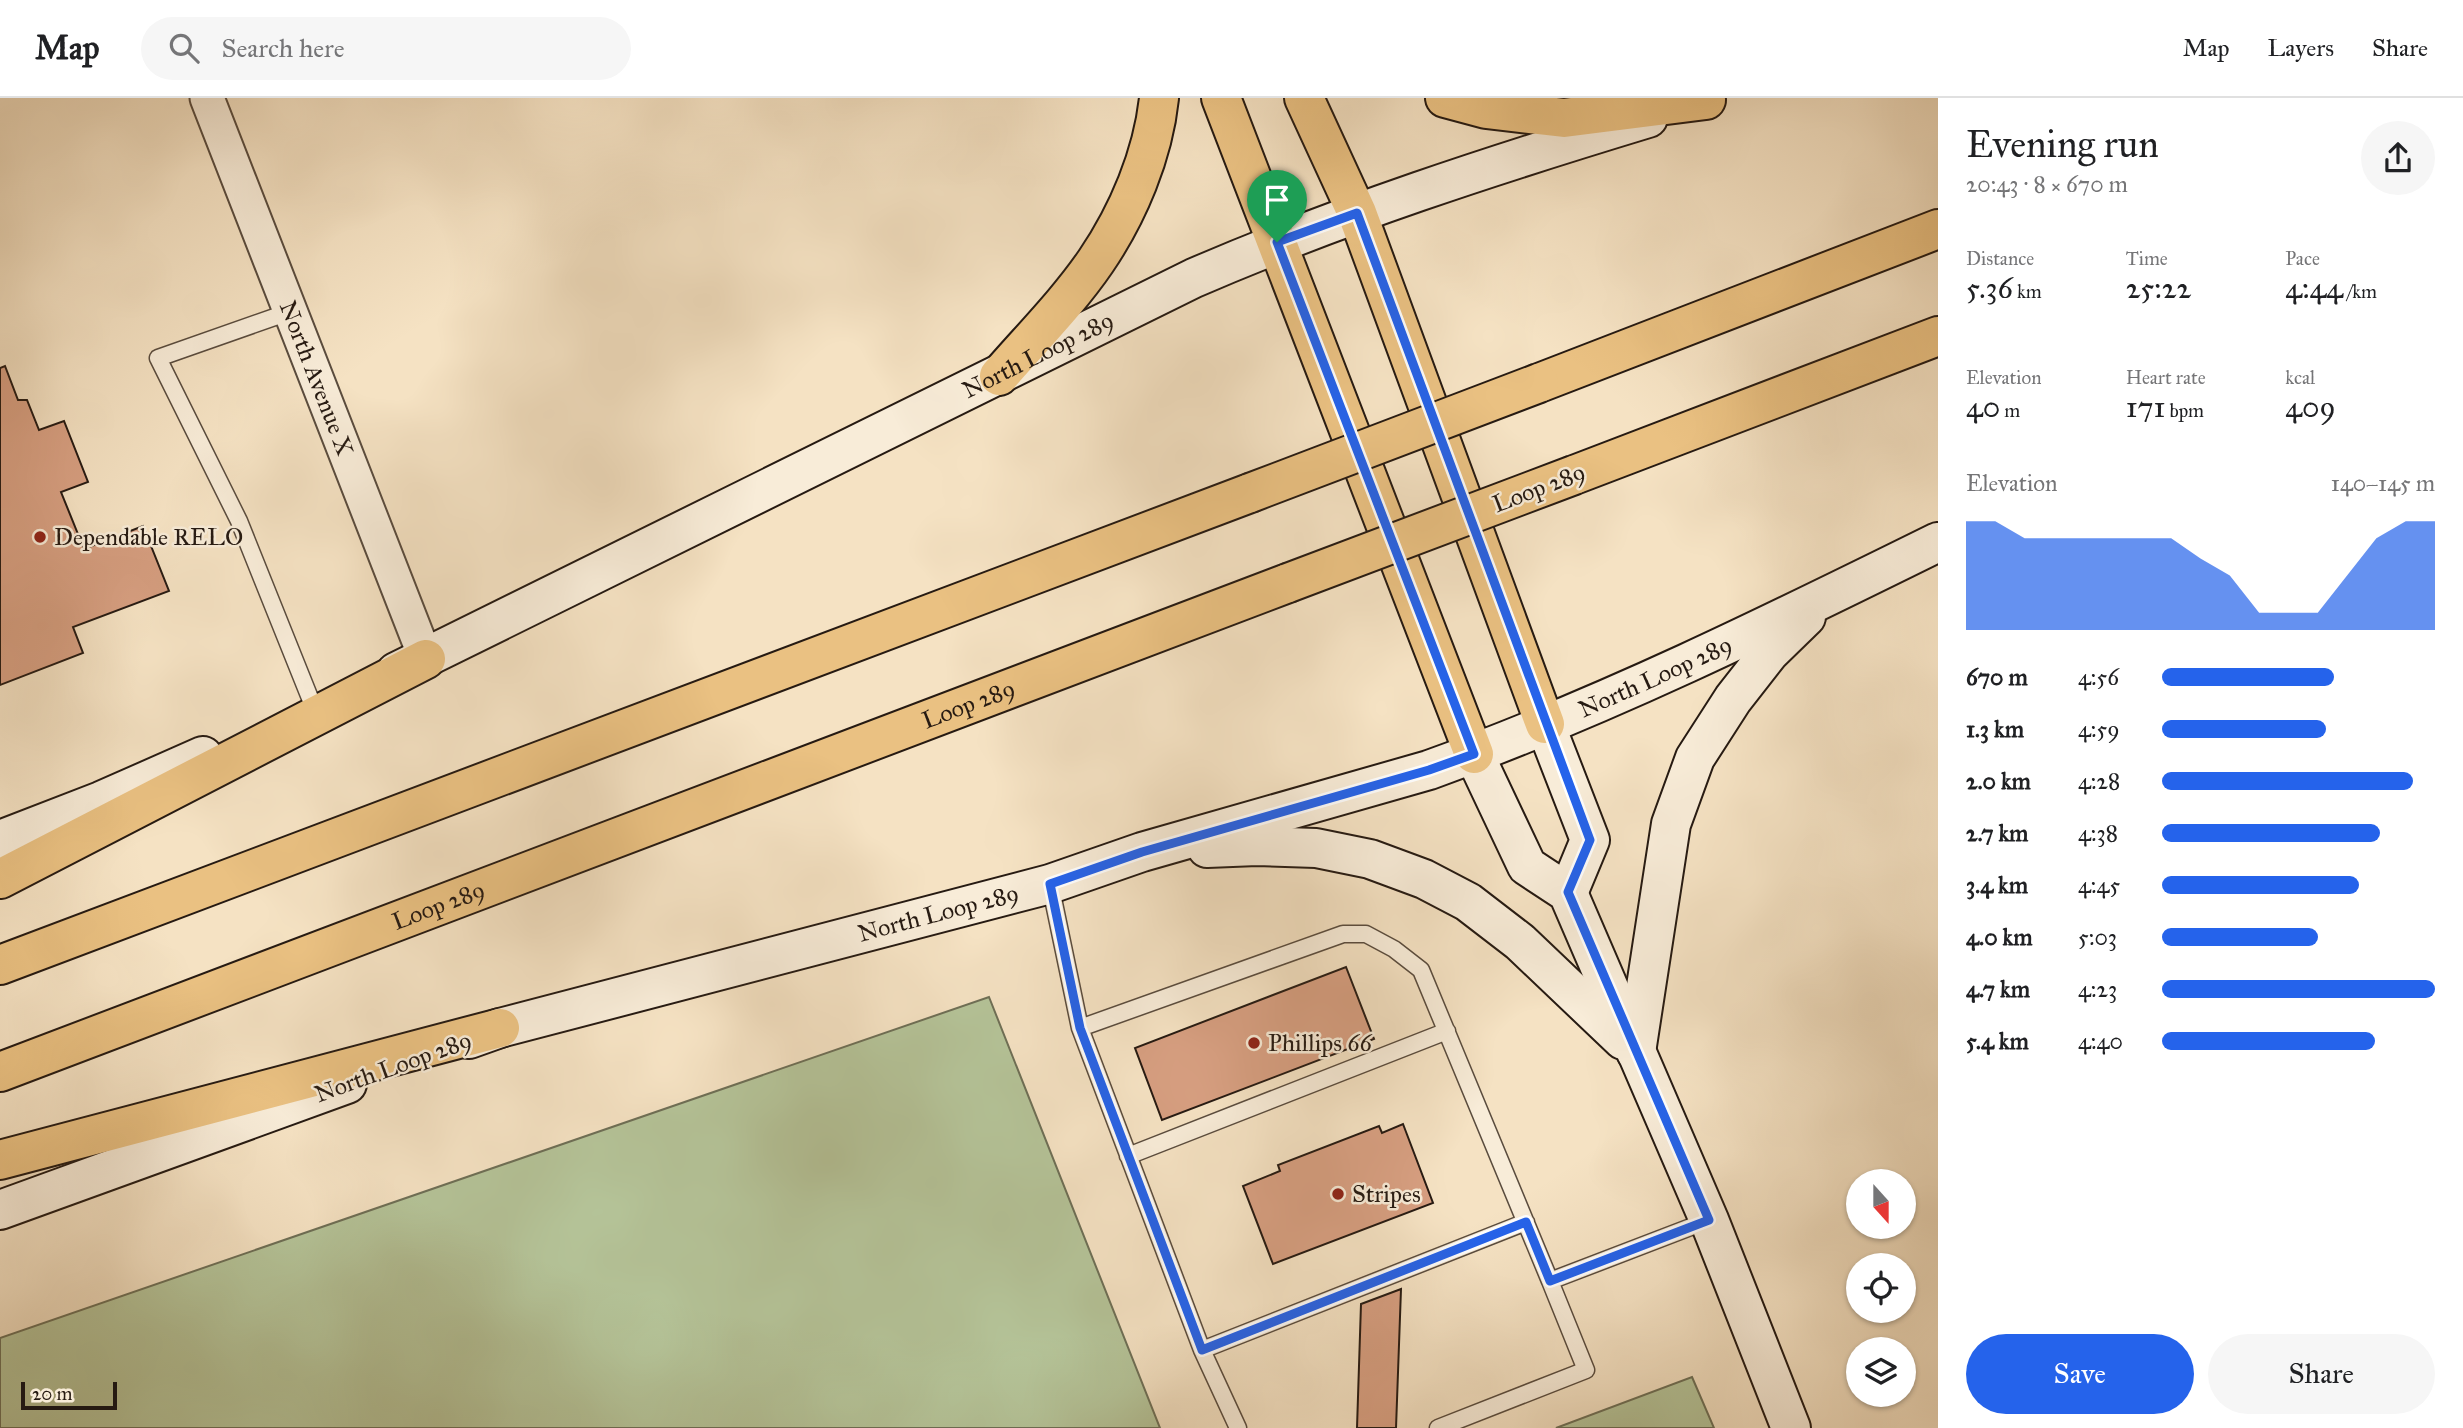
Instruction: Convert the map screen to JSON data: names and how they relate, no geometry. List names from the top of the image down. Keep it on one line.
{"streets":{"main road":["North Loop 289","Loop 289"],"street":["North Avenue X"]},"crossings":[["North Loop 289","North Avenue X"]],"places":["Dependable RELO","Phillips 66","Stripes"],"scale_bar":"20 m","north":"bottom","page":{"header":"Map","search":"Search here","nav":["Map","Layers","Share"],"heading":["Evening run","20:43 · 8 × 670 m"],"stats":[["Distance","5.36 km"],["Time","25:22"],["Pace","4:44 /km"],["Elevation","40 m"],["Heart rate","171 bpm"],["kcal","409"]],"chart":["Elevation","140–145 m"],"list":[{"name":"670 m","note":"4:56"},{"name":"1.3 km","note":"4:59"},{"name":"2.0 km","note":"4:28"},{"name":"2.7 km","note":"4:38"},{"name":"3.4 km","note":"4:45"},{"name":"4.0 km","note":"5:03"},{"name":"4.7 km","note":"4:23"},{"name":"5.4 km","note":"4:40"}],"buttons":["Save","Share"],"scale":"20 m"}}
